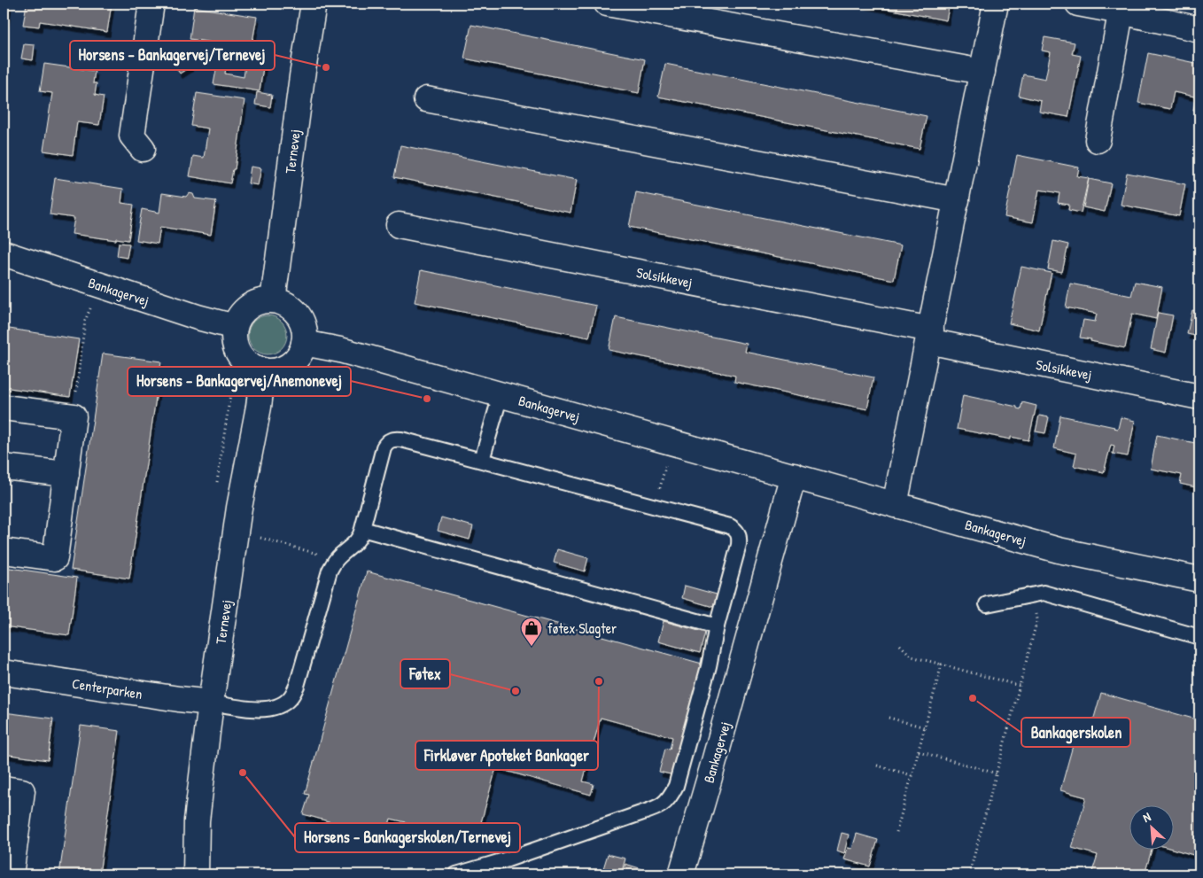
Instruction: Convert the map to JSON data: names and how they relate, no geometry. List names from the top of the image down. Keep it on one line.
{"streets":{"street":["Ternevej","Solsikkevej","Bankagervej","Centerparken"]},"crossings":[["Ternevej","Bankagervej"],["Ternevej","Centerparken"]],"places":{"other":["Horsens - Bankagervej/Ternevej","Horsens - Bankagervej/Anemonevej","Firkløver Apoteket Bankager","Føtex","Bankagerskolen","Horsens - Bankagerskolen/Ternevej"],"shop":["føtex Slagter"]},"north":"top left"}
